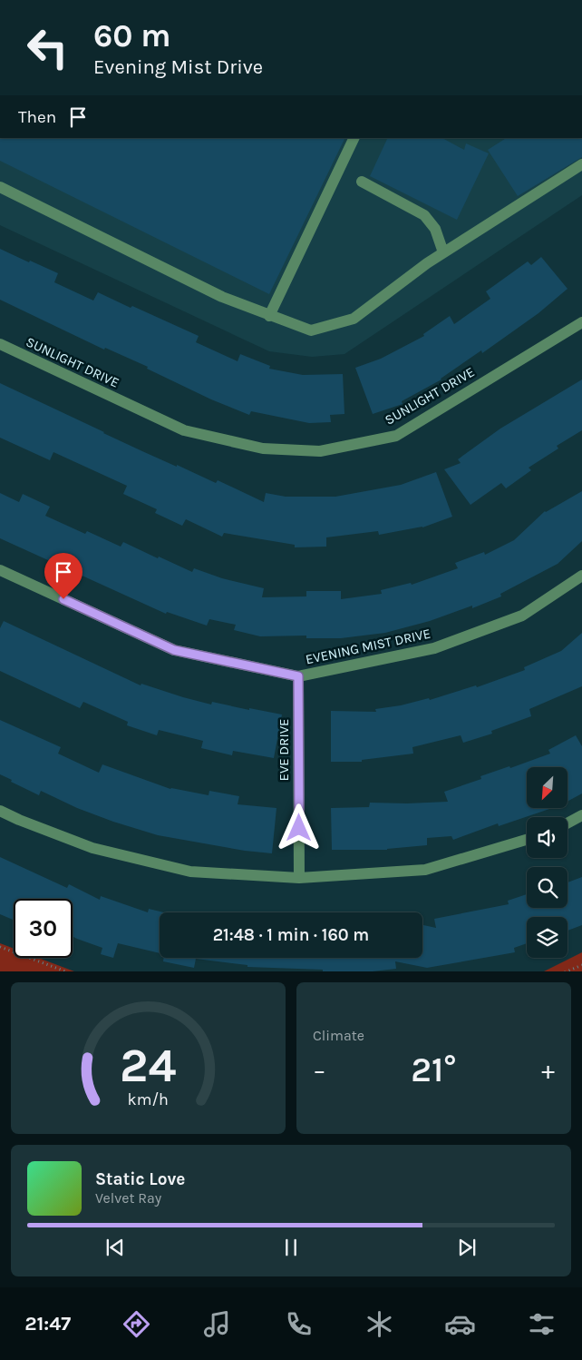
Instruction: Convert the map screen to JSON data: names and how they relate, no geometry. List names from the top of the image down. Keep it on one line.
{"streets":{"street":["SUNLIGHT DRIVE","EVENING MIST DRIVE","EVE DRIVE"]},"crossings":[["EVENING MIST DRIVE","EVE DRIVE"]],"north":"bottom left","page":{"turn":["60 m","Evening Mist Drive"],"then":"Then","limit":"30","trip":"21:48 · 1 min · 160 m","tile":"Climate","heat":["−","21°","+"],"song":["Static Love","Velvet Ray"],"tabs":"21:47","gauge":["24","km/h"]}}
